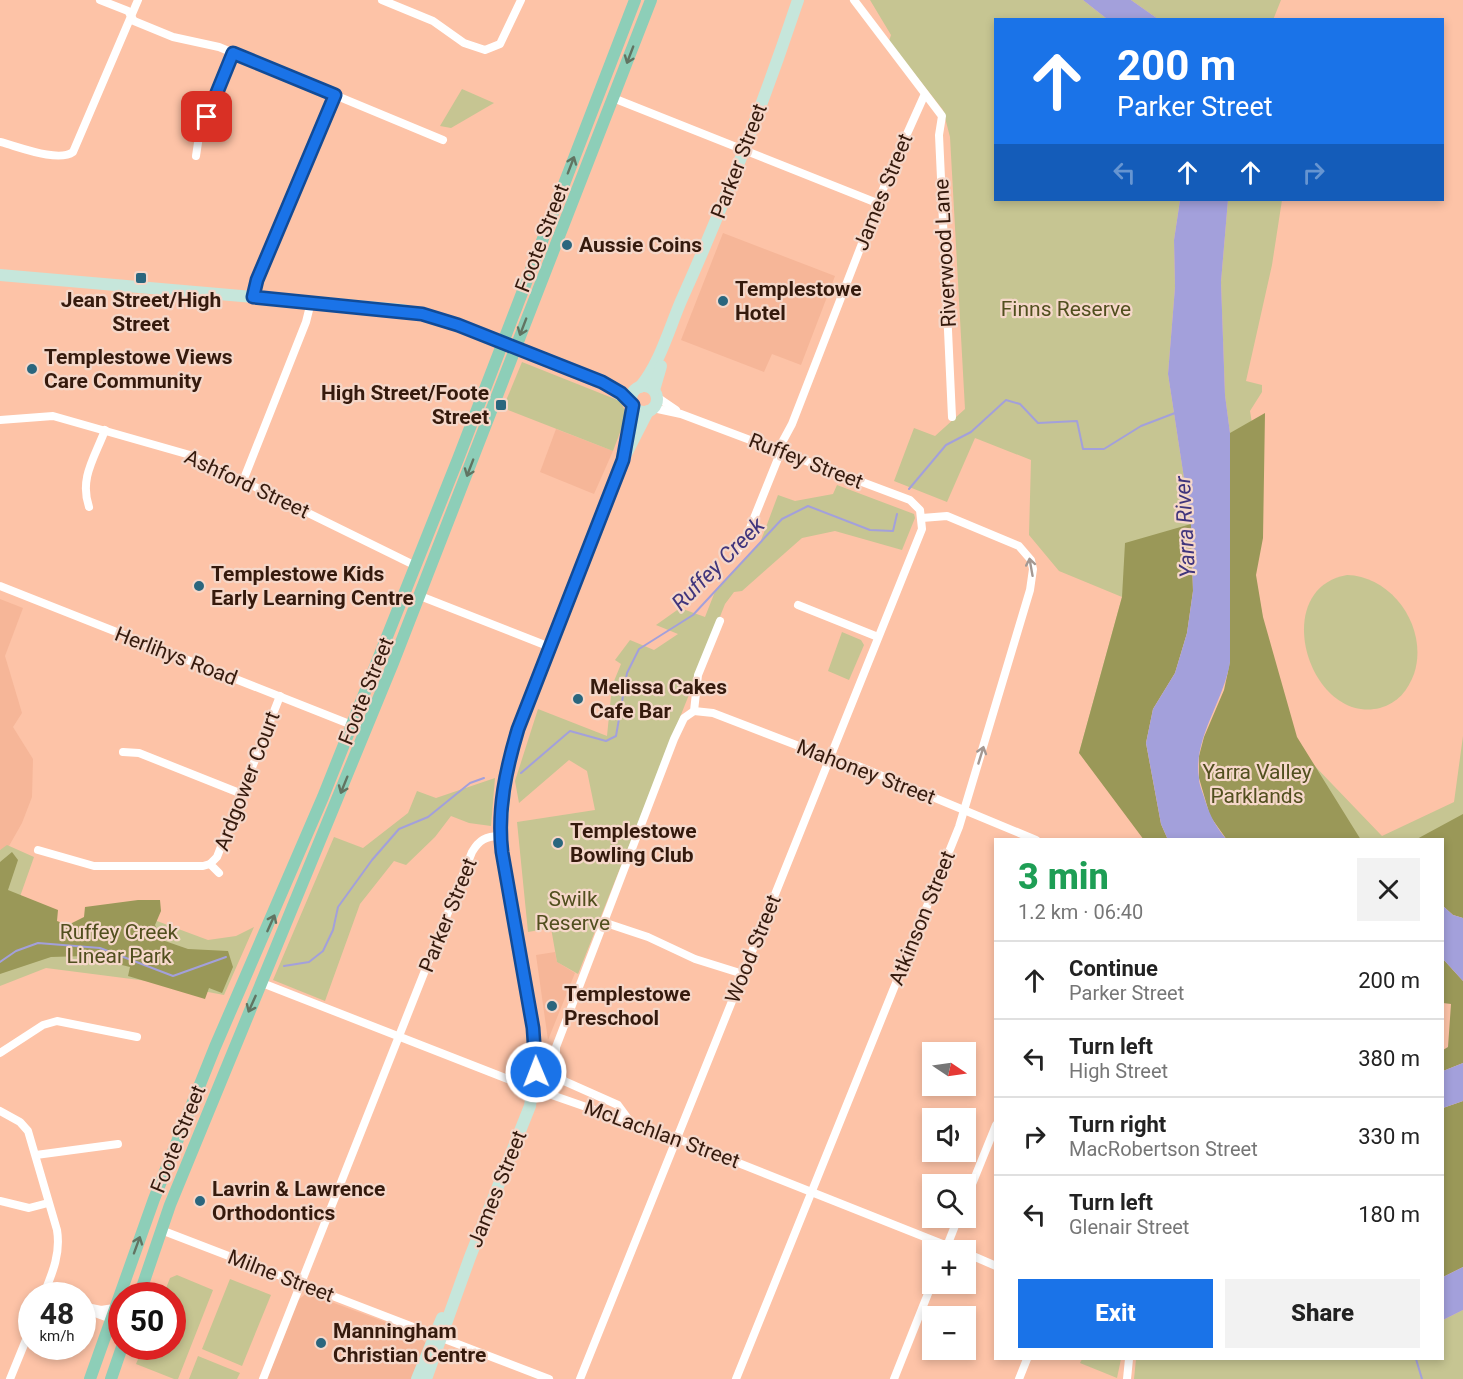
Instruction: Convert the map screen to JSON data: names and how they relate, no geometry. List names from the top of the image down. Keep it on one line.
{"streets":{"main road":["Parker Street","James Street","Foote Street"],"street":["Riverwood Lane","Ruffey Street","Ashford Street","Herlihys Road","Mahoney Street","Ardgower Court","Atkinson Street","Wood Street","McLachlan Street","Milne Street"]},"crossings":[["Parker Street","James Street"],["Parker Street","Ruffey Street"],["Parker Street","McLachlan Street"],["Parker Street","Milne Street"],["James Street","Riverwood Lane"],["James Street","Ruffey Street"],["James Street","McLachlan Street"],["James Street","Milne Street"],["Foote Street","Ashford Street"],["Foote Street","Herlihys Road"],["Foote Street","McLachlan Street"],["Foote Street","Milne Street"],["Ruffey Street","Atkinson Street"],["Ruffey Street","Wood Street"],["Herlihys Road","Ardgower Court"],["Mahoney Street","Atkinson Street"],["Mahoney Street","Wood Street"],["Atkinson Street","Wood Street"],["Atkinson Street","McLachlan Street"],["Wood Street","McLachlan Street"]],"water":["Yarra River","Ruffey Creek"],"parks":["Finns Reserve","Yarra Valley Parklands","Swilk Reserve","Ruffey Creek Linear Park"],"places":{"other":["Aussie Coins","Templestowe Hotel","Templestowe Views Care Community","Templestowe Kids Early Learning Centre","Melissa Cakes Cafe Bar","Templestowe Bowling Club","Templestowe Preschool","Lavrin & Lawrence Orthodontics","Manningham Christian Centre"],"transit":["Jean Street/High Street","High Street/Foote Street"]},"north":"right","page":{"turn":["200 m","Parker Street"],"heading":["3 min","1.2 km · 06:40"],"list":[{"name":"Continue","note":"Parker Street","value":"200 m"},{"name":"Turn left","note":"High Street","value":"380 m"},{"name":"Turn right","note":"MacRobertson Street","value":"330 m"},{"name":"Turn left","note":"Glenair Street","value":"180 m"}],"map_buttons":["+","−"],"buttons":["Exit","Share"],"speed":"48 km/h","limit":"50"}}
